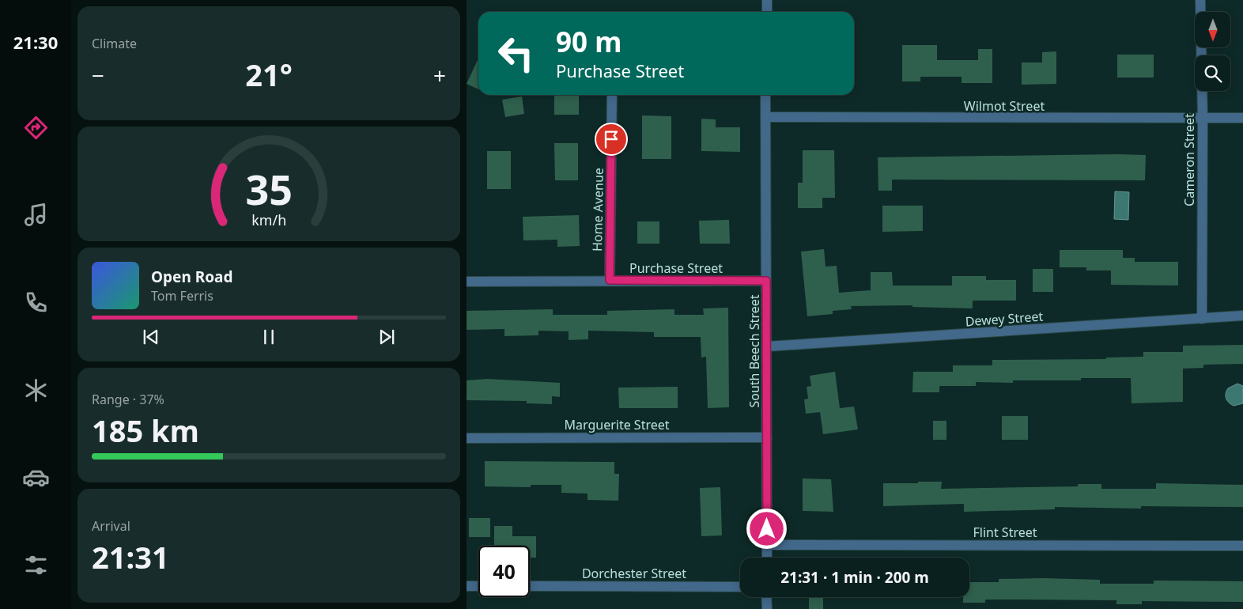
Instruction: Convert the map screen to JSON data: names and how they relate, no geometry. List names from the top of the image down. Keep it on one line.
{"streets":{"street":["Wilmot Street","Cameron Street","Home Avenue","Purchase Street","Dewey Street","South Beech Street","Marguerite Street","Flint Street","Dorchester Street"]},"crossings":[["Wilmot Street","Cameron Street"],["Wilmot Street","South Beech Street"],["Cameron Street","Dewey Street"],["Home Avenue","Purchase Street"],["Purchase Street","South Beech Street"],["Dewey Street","South Beech Street"],["South Beech Street","Marguerite Street"],["South Beech Street","Flint Street"]],"north":"bottom","page":{"tabs":"21:30","tile":["Climate",["Range · 37%","185 km"],["Arrival","21:31"]],"turn":["90 m","Purchase Street"],"heat":["−","21°","+"],"song":["Open Road","Tom Ferris"],"limit":"40","trip":"21:31 · 1 min · 200 m","gauge":["35","km/h"]}}
